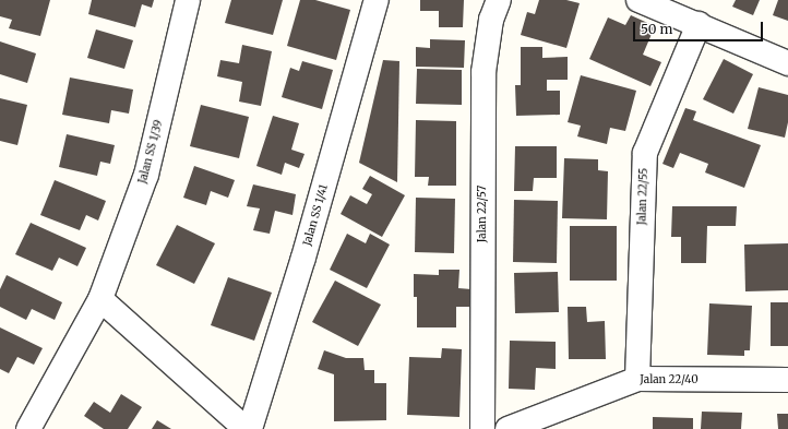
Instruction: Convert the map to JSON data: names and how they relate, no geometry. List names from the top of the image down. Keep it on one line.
{"streets":{"street":["Jalan SS 1/39","Jalan 22/55","Jalan 22/57","Jalan SS 1/41","Jalan 22/40"]},"crossings":[["Jalan 22/55","Jalan 22/40"]],"scale_bar":"50 m"}
